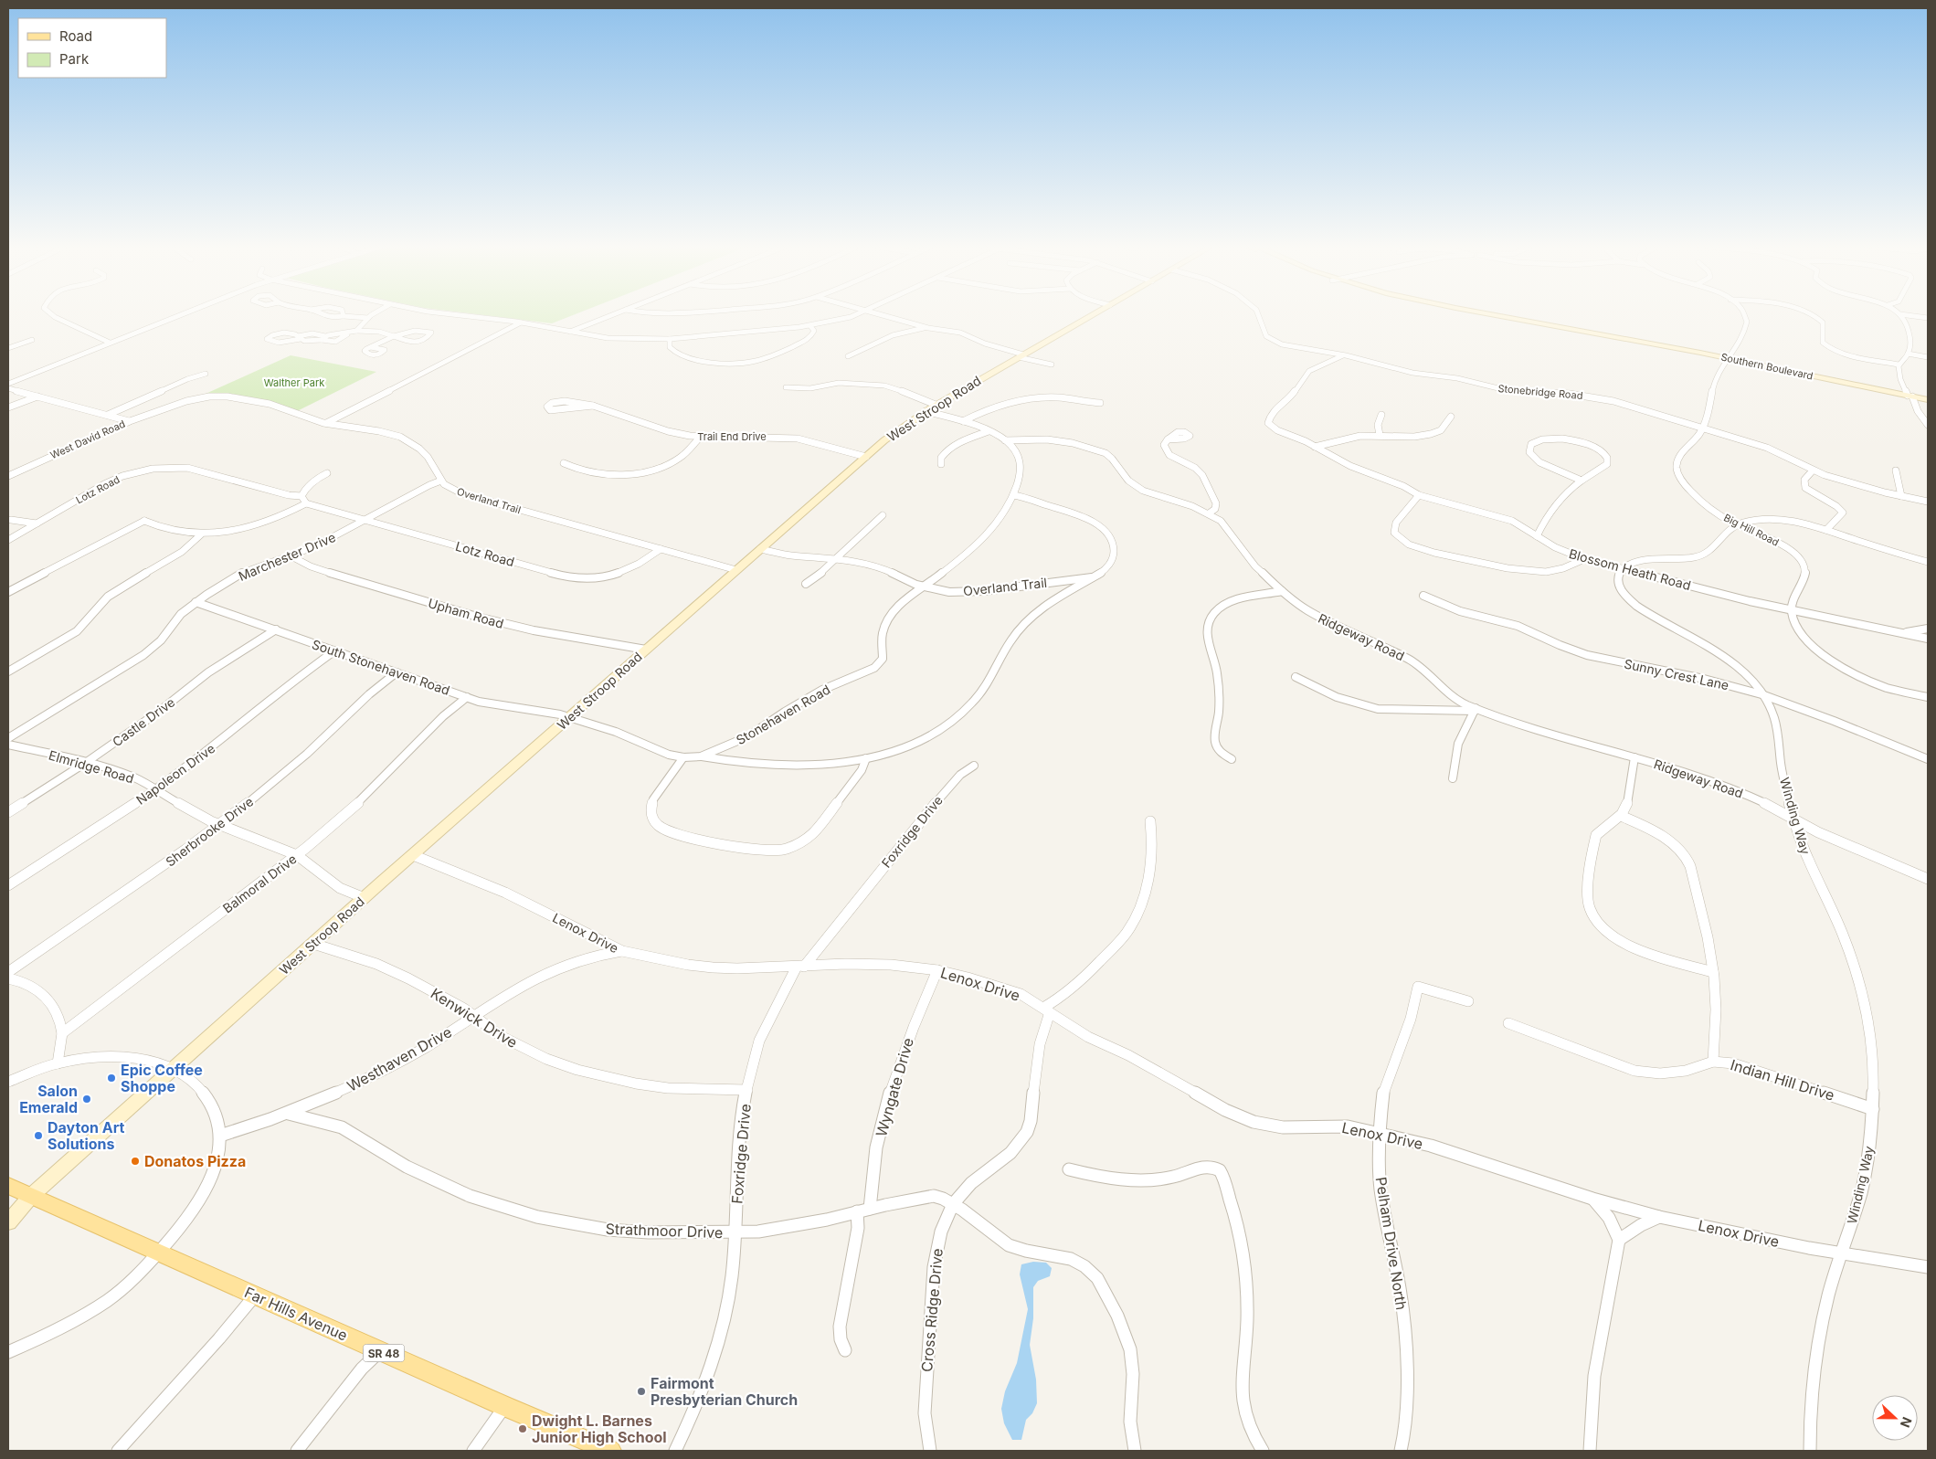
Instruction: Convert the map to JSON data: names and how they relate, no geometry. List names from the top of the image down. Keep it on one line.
{"streets":{"main road":["Southern Boulevard","West Stroop Road","Far Hills Avenue","SR 48"],"street":["Stonebridge Road","Trail End Drive","West David Road","Lotz Road","Overland Trail","Big Hill Road","Marchester Drive","Blossom Heath Road","Upham Road","Ridgeway Road","South Stonehaven Road","Sunny Crest Lane","Stonehaven Road","Castle Drive","Elmridge Road","Napoleon Drive","Winding Way","Sherbrooke Drive","Foxridge Drive","Balmoral Drive","Lenox Drive","Kenwick Drive","Westhaven Drive","Indian Hill Drive","Wyngate Drive","Strathmoor Drive","Pelham Drive North","Cross Ridge Drive"]},"crossings":[["Southern Boulevard","Big Hill Road"],["Stonebridge Road","Big Hill Road"],["Stonebridge Road","Blossom Heath Road"],["West Stroop Road","Trail End Drive"],["West Stroop Road","Overland Trail"],["West Stroop Road","Upham Road"],["West Stroop Road","Ridgeway Road"],["West Stroop Road","South Stonehaven Road"],["West Stroop Road","Stonehaven Road"],["West Stroop Road","Elmridge Road"],["West Stroop Road","Lenox Drive"],["West Stroop Road","Kenwick Drive"],["West Stroop Road","Far Hills Avenue"],["West David Road","Overland Trail"],["Lotz Road","Overland Trail"],["Lotz Road","Marchester Drive"],["Overland Trail","Marchester Drive"],["Overland Trail","Stonehaven Road"],["Big Hill Road","Blossom Heath Road"],["Marchester Drive","Upham Road"],["Marchester Drive","South Stonehaven Road"],["Blossom Heath Road","Winding Way"],["Ridgeway Road","Stonehaven Road"],["Ridgeway Road","Winding Way"],["South Stonehaven Road","Stonehaven Road"],["South Stonehaven Road","Castle Drive"],["South Stonehaven Road","Napoleon Drive"],["South Stonehaven Road","Sherbrooke Drive"],["South Stonehaven Road","Balmoral Drive"],["Sunny Crest Lane","Winding Way"],["Castle Drive","Elmridge Road"],["Elmridge Road","Napoleon Drive"],["Elmridge Road","Sherbrooke Drive"],["Elmridge Road","Balmoral Drive"],["Winding Way","Lenox Drive"],["Winding Way","Indian Hill Drive"],["Foxridge Drive","Lenox Drive"],["Foxridge Drive","Kenwick Drive"],["Foxridge Drive","Strathmoor Drive"],["Lenox Drive","Westhaven Drive"],["Lenox Drive","Wyngate Drive"],["Lenox Drive","Pelham Drive North"],["Lenox Drive","Cross Ridge Drive"],["Kenwick Drive","Westhaven Drive"],["Westhaven Drive","Strathmoor Drive"],["Wyngate Drive","Strathmoor Drive"]],"parks":["Walther Park"],"places":["Epic Coffee Shoppe","Salon Emerald","Dayton Art Solutions","Donatos Pizza","Fairmont Presbyterian Church","Dwight L. Barnes Junior High School"],"legend":["Road","Park"],"north":"right"}
